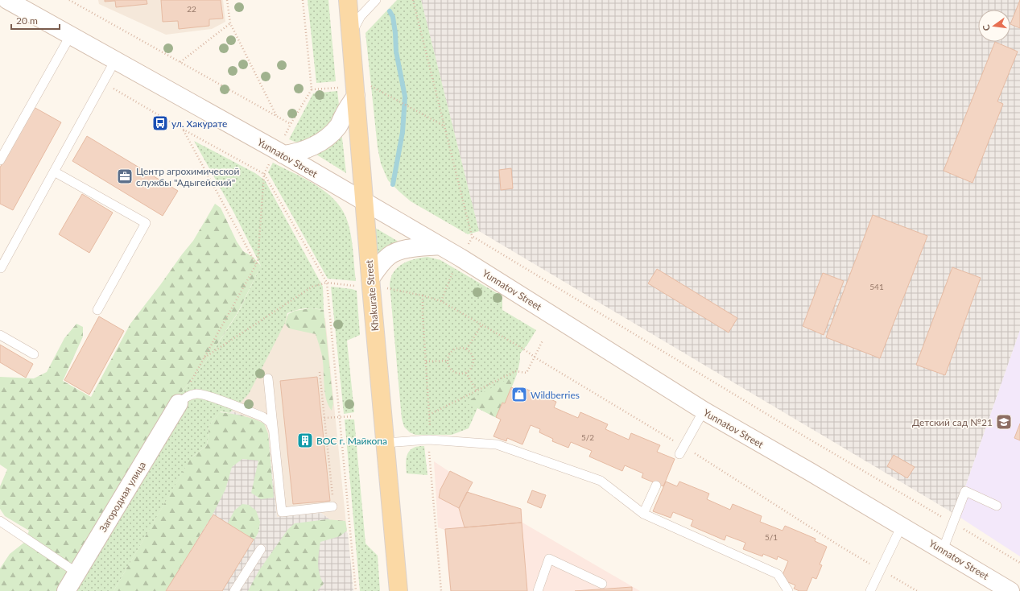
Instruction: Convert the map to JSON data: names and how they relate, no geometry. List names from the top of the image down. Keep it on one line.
{"streets":{"main road":["Yunnatov Street","Khakurate Street","Загородная улица"]},"crossings":[["Yunnatov Street","Khakurate Street"]],"places":{"bus stop":["ул. Хакурате"],"office":["Центр агрохимической службы \"Адыгейский\""],"shop":["Wildberries"],"school or university":["Детский сад №21"],"building":["ВОС г. Майкопа"]},"house_numbers":["22","541","5/2","5/1"],"scale_bar":"20 m","north":"left"}
